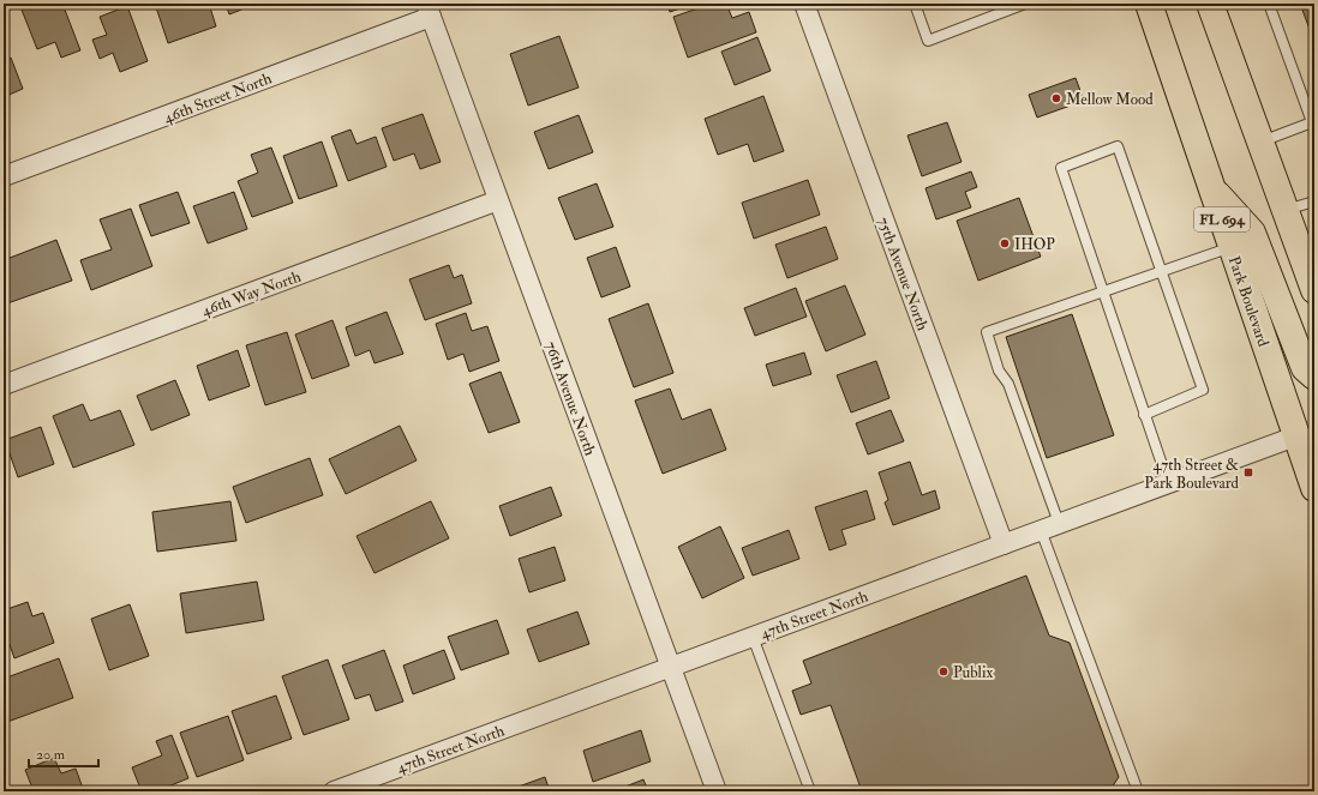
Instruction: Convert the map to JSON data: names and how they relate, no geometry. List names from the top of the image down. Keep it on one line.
{"streets":{"main road":["FL 694","Park Boulevard"],"street":["46th Street North","75th Avenue North","46th Way North","76th Avenue North","47th Street North"]},"crossings":[["46th Street North","76th Avenue North"],["75th Avenue North","47th Street North"],["46th Way North","76th Avenue North"],["Park Boulevard","47th Street North"],["76th Avenue North","47th Street North"]],"places":{"other":["Mellow Mood","IHOP","Publix"],"transit":["47th Street & Park Boulevard"]},"scale_bar":"20 m"}
